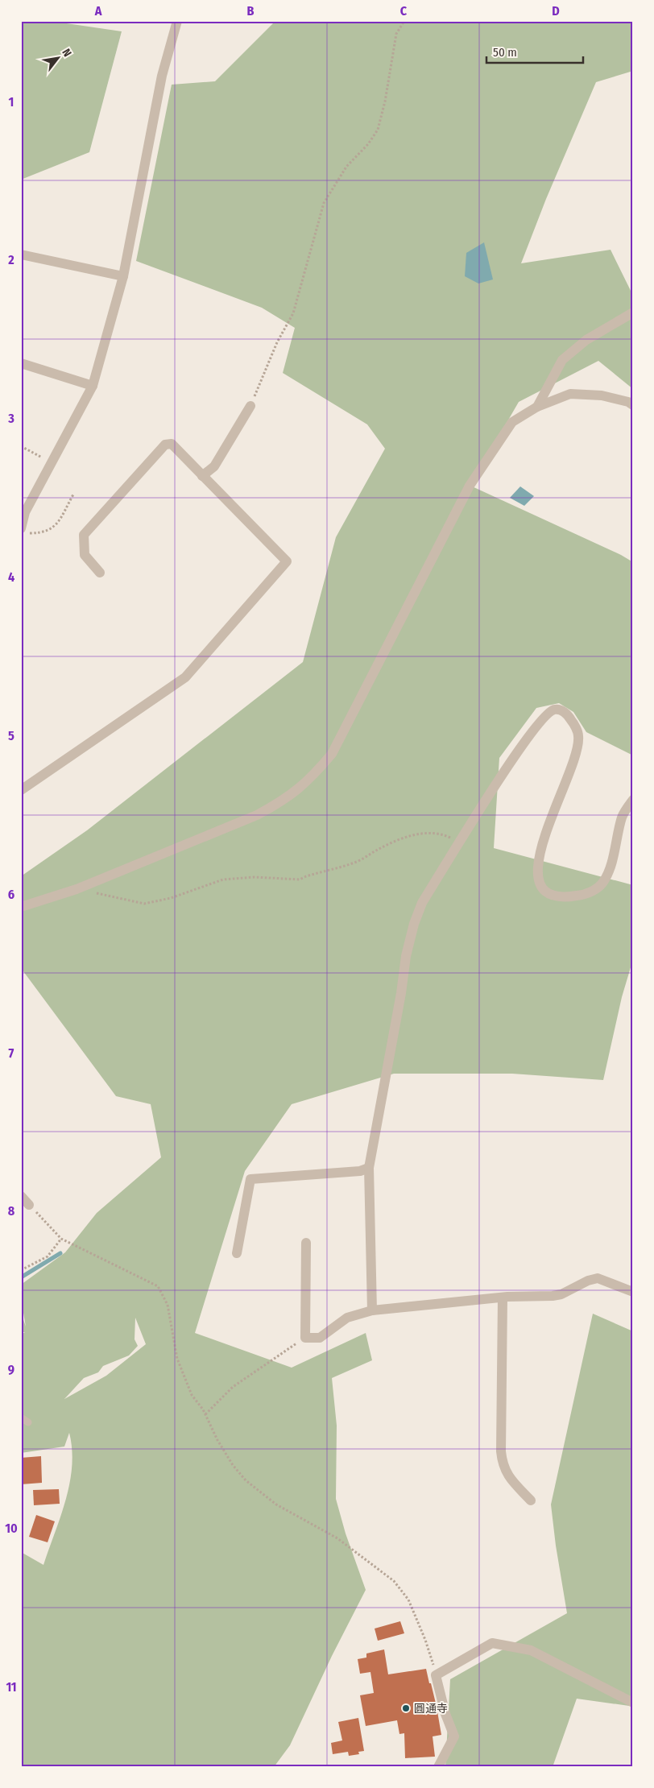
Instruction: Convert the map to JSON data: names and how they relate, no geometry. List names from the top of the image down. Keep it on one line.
{"places":["圓通寺"],"scale_bar":"50 m","north":"top right","grid":{"columns":["A","B","C","D"],"rows":["1","2","3","4","5","6","7","8","9","10","11"]}}
